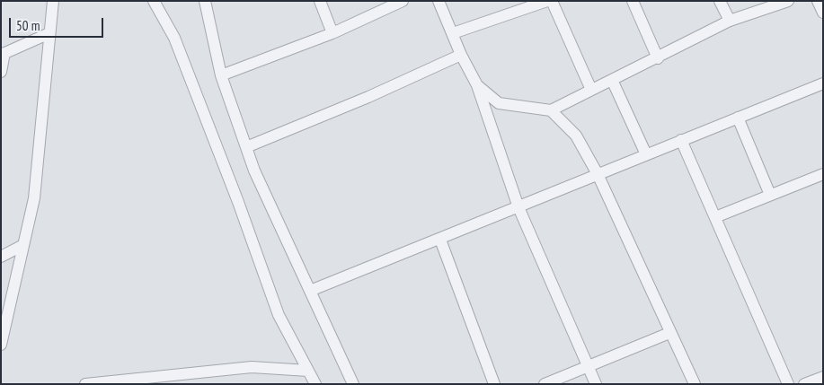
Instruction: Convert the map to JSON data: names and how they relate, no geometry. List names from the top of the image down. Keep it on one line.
{"scale_bar":"50 m"}
